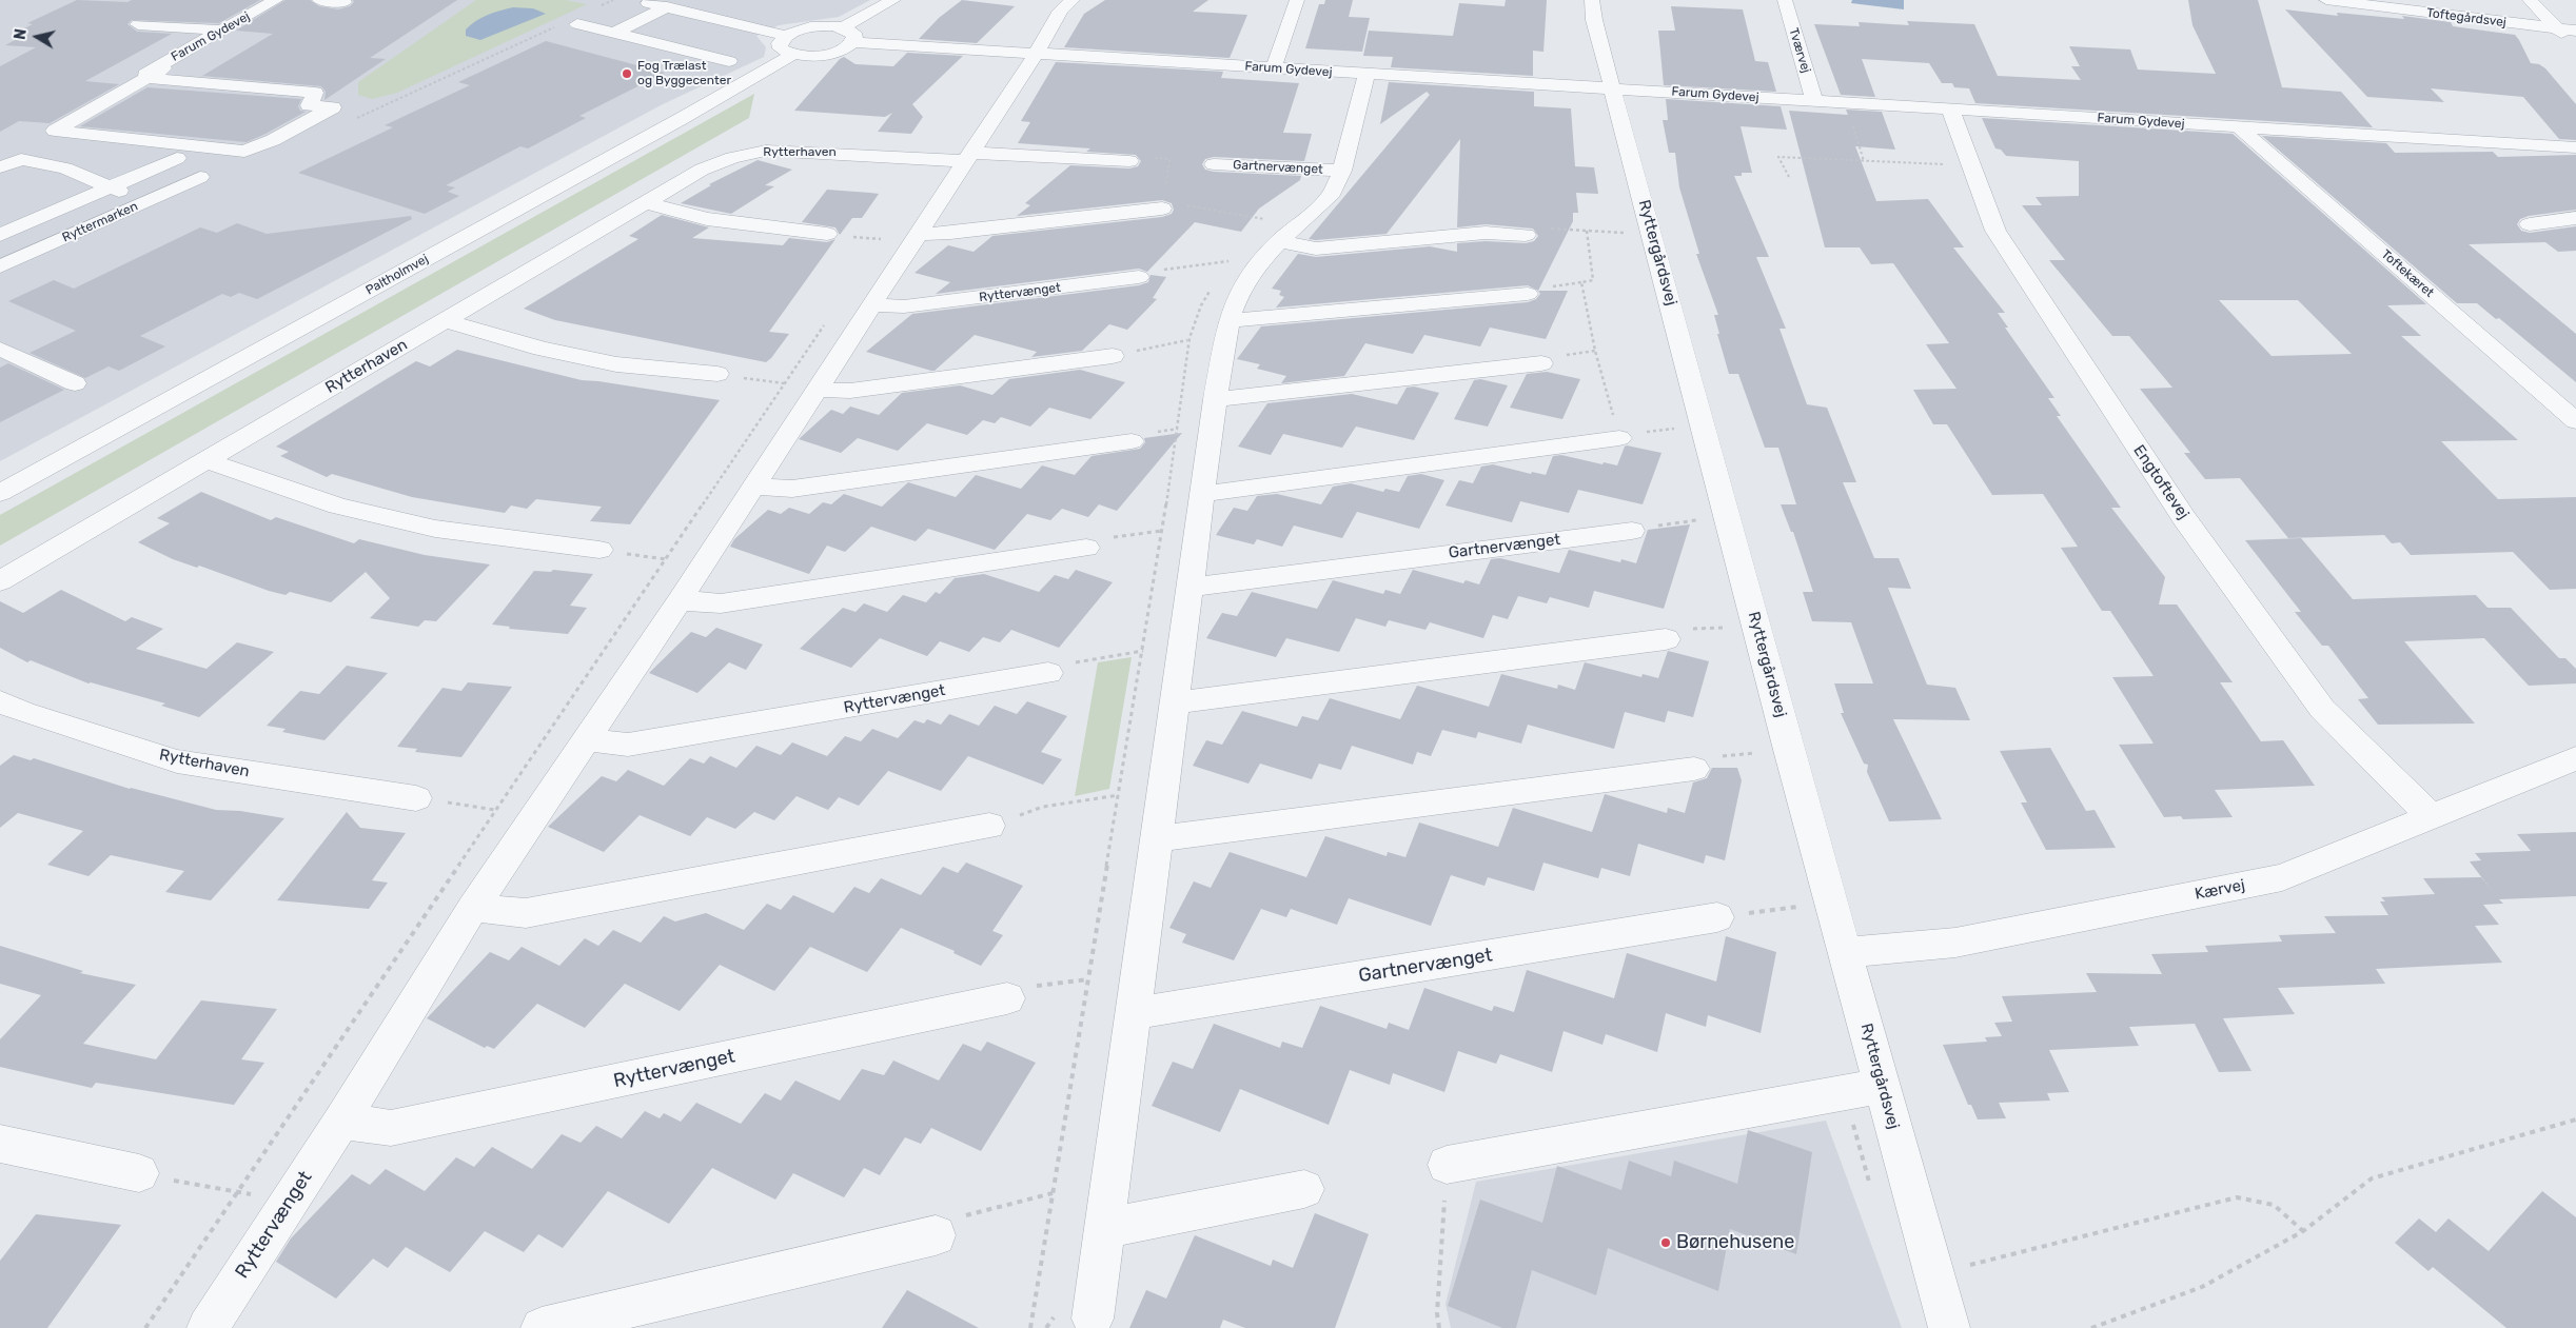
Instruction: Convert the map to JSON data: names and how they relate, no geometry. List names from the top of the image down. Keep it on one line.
{"streets":{"street":["Toftegårdsvej","Farum Gydevej","Tværvej","Rytterhaven","Gartnervænget","Ryttermarken","Ryttergårdsvej","Toftekæret","Paltholmvej","Ryttervænget","Engtoftevej","Kærvej"]},"crossings":[["Farum Gydevej","Tværvej"],["Farum Gydevej","Gartnervænget"],["Farum Gydevej","Ryttergårdsvej"],["Farum Gydevej","Toftekæret"],["Farum Gydevej","Ryttervænget"],["Farum Gydevej","Engtoftevej"],["Rytterhaven","Ryttervænget"],["Ryttergårdsvej","Kærvej"],["Engtoftevej","Kærvej"]],"places":["Fog Trælast og Byggecenter","Børnehusene"],"north":"left"}
